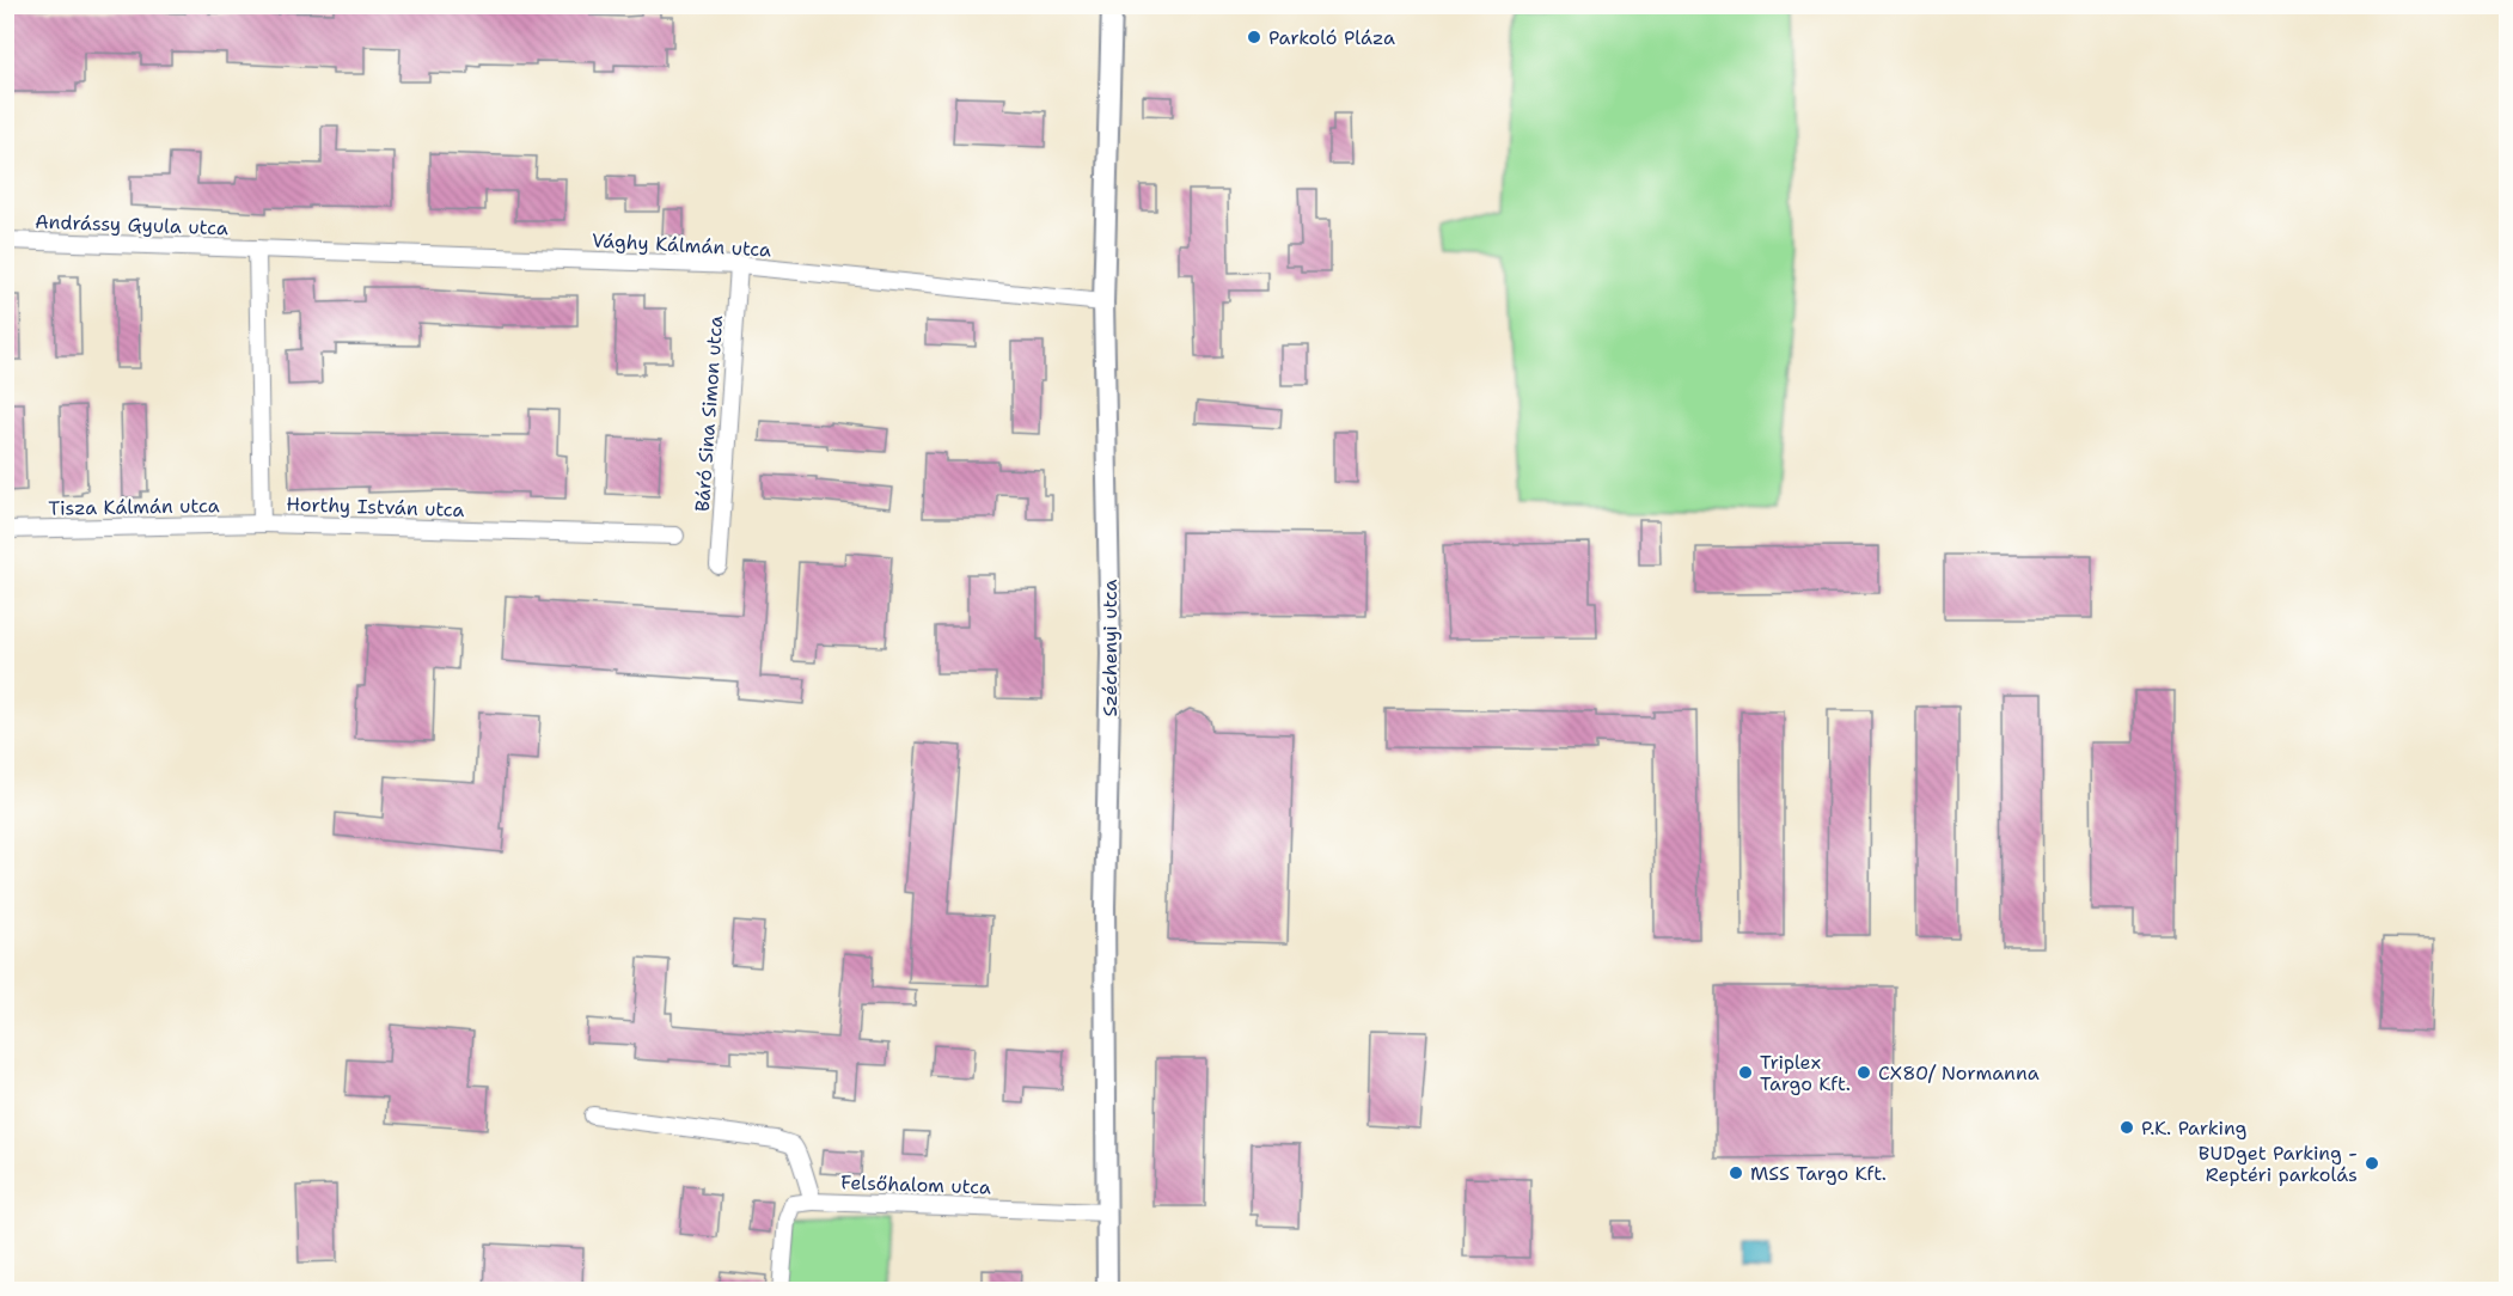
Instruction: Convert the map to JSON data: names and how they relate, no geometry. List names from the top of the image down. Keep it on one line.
{"streets":{"street":["Andrássy Gyula utca","Vághy Kálmán utca","Báró Sina Simon utca","Tisza Kálmán utca","Horthy István utca","Széchenyi utca","Felsőhalom utca"]},"crossings":[["Andrássy Gyula utca","Vághy Kálmán utca"],["Andrássy Gyula utca","Horthy István utca"],["Vághy Kálmán utca","Báró Sina Simon utca"],["Vághy Kálmán utca","Horthy István utca"],["Vághy Kálmán utca","Széchenyi utca"],["Tisza Kálmán utca","Horthy István utca"],["Széchenyi utca","Felsőhalom utca"]],"places":["Parkoló Pláza","Triplex Targo Kft.","CX80/ Normanna","P.K. Parking","BUDget Parking - Reptéri parkolás","MSS Targo Kft."]}
